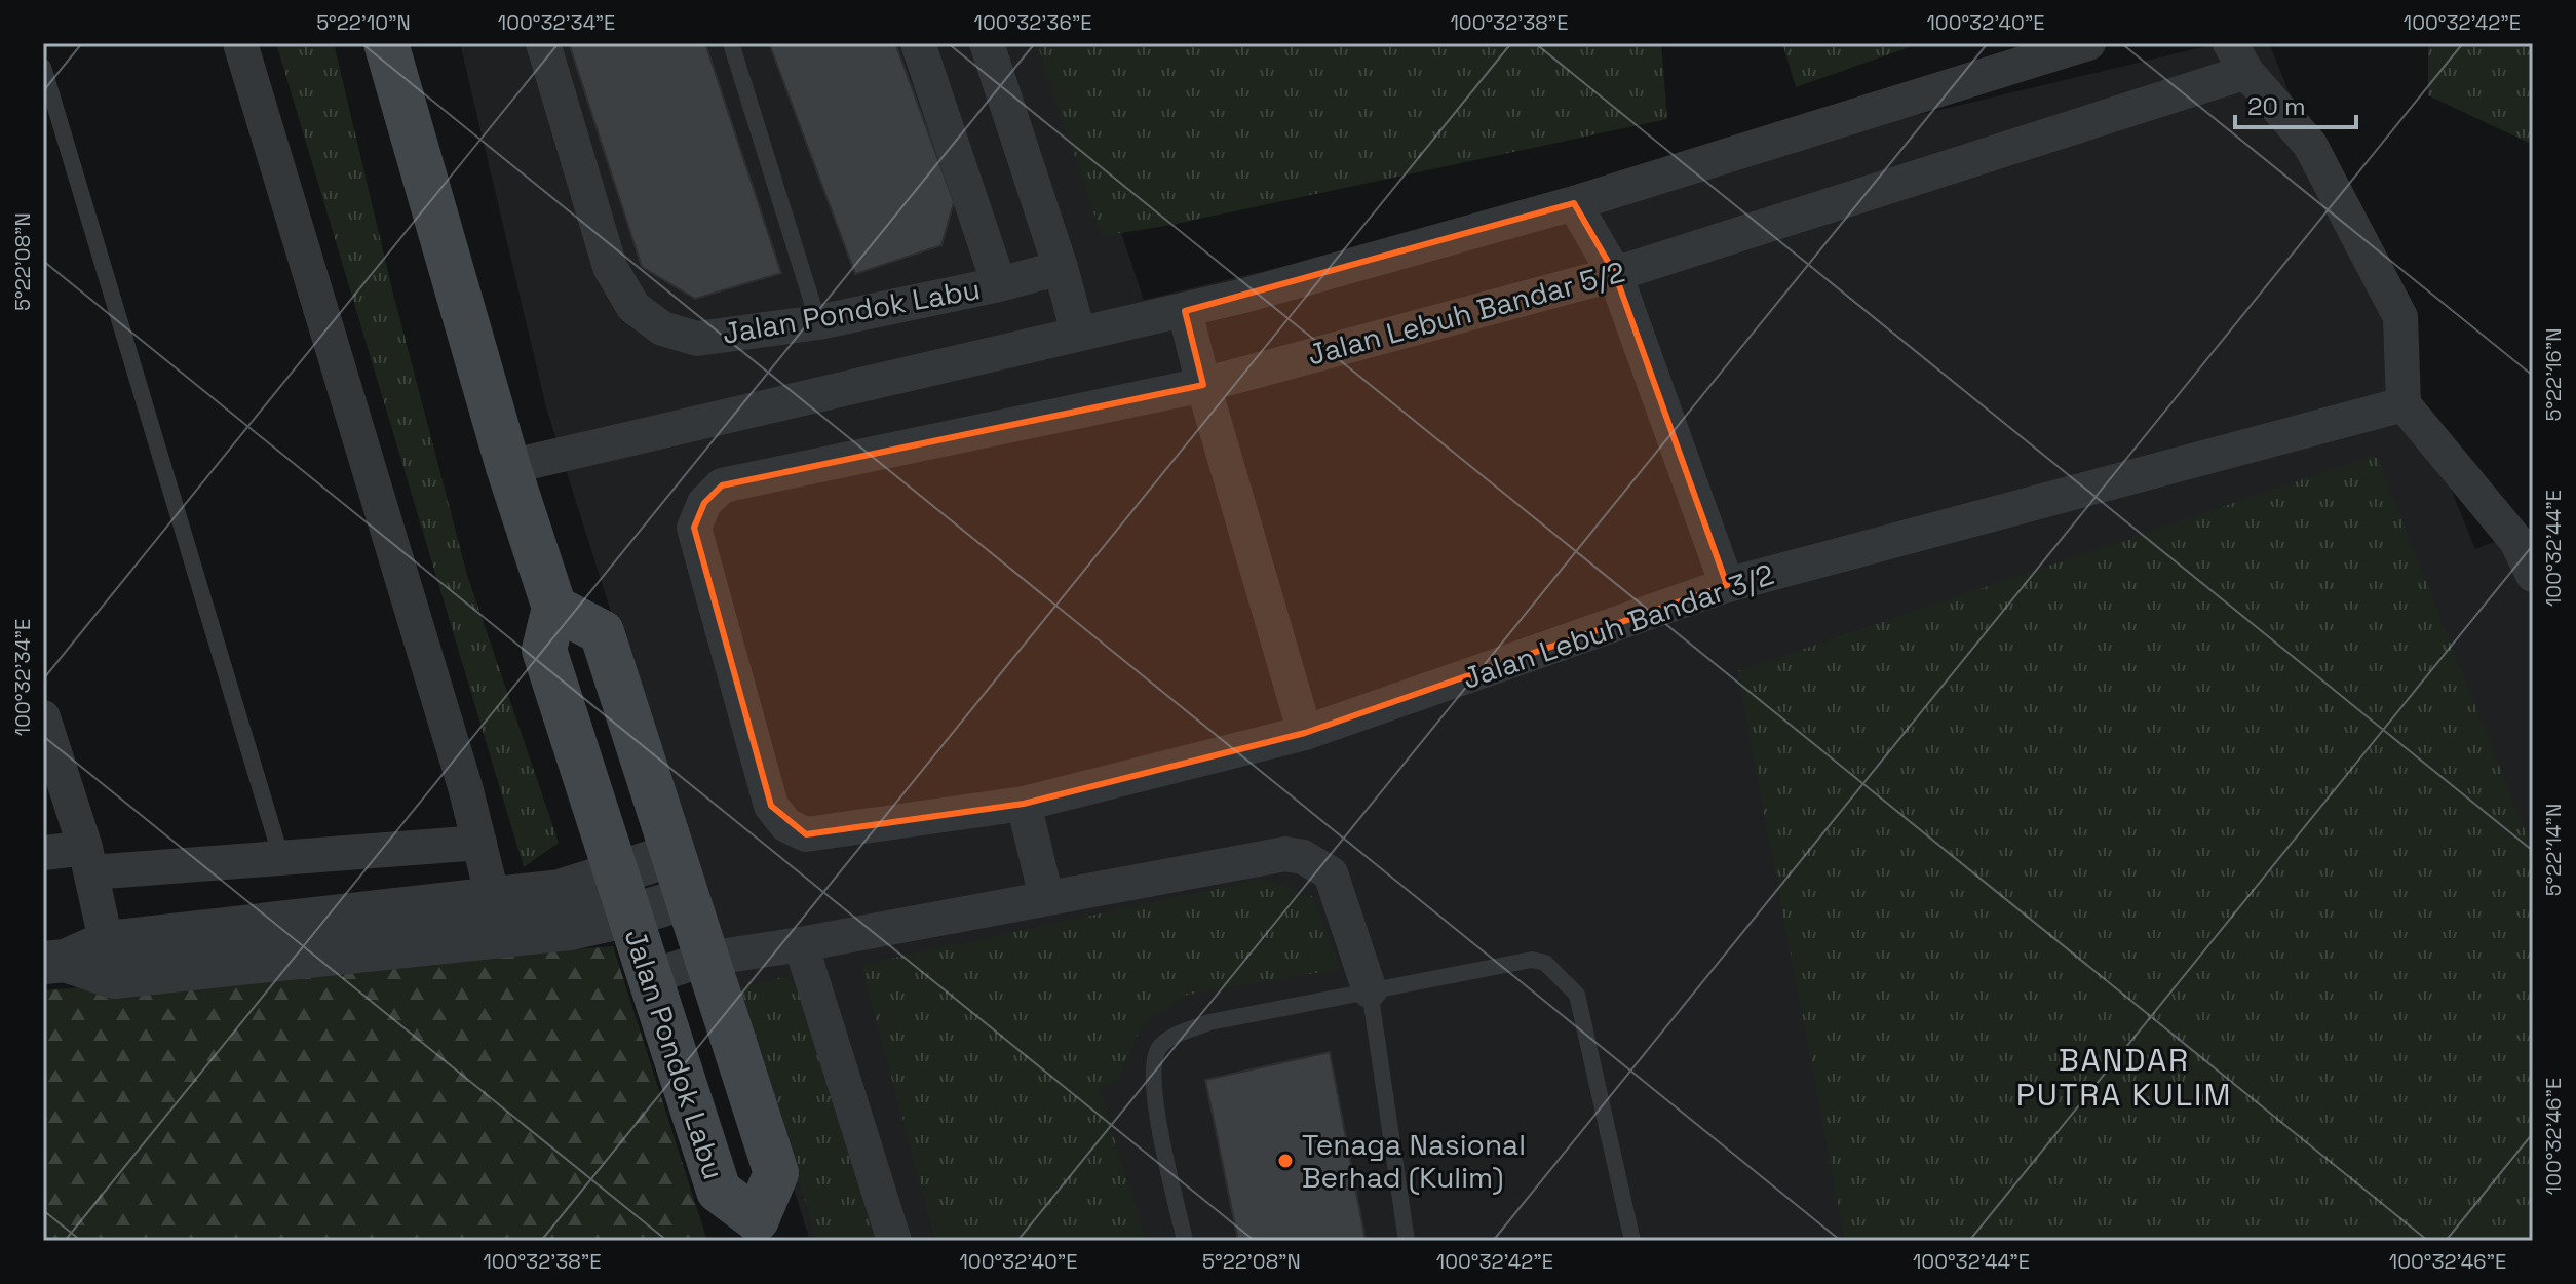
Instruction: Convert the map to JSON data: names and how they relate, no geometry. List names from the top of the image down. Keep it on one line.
{"streets":{"main road":["Jalan Pondok Labu"],"street":["Jalan Lebuh Bandar 5/2","Jalan Lebuh Bandar 3/2"]},"crossings":[["Jalan Lebuh Bandar 5/2","Jalan Lebuh Bandar 3/2"]],"districts":["BANDAR PUTRA KULIM"],"places":["Tenaga Nasional Berhad (Kulim)"],"scale_bar":"20 m","coordinates":["5°22'10\"N","100°32'34\"E","100°32'36\"E","100°32'38\"E","100°32'40\"E","100°32'42\"E","5°22'08\"N","5°22'16\"N","100°32'44\"E","5°22'14\"N","100°32'46\"E"]}
